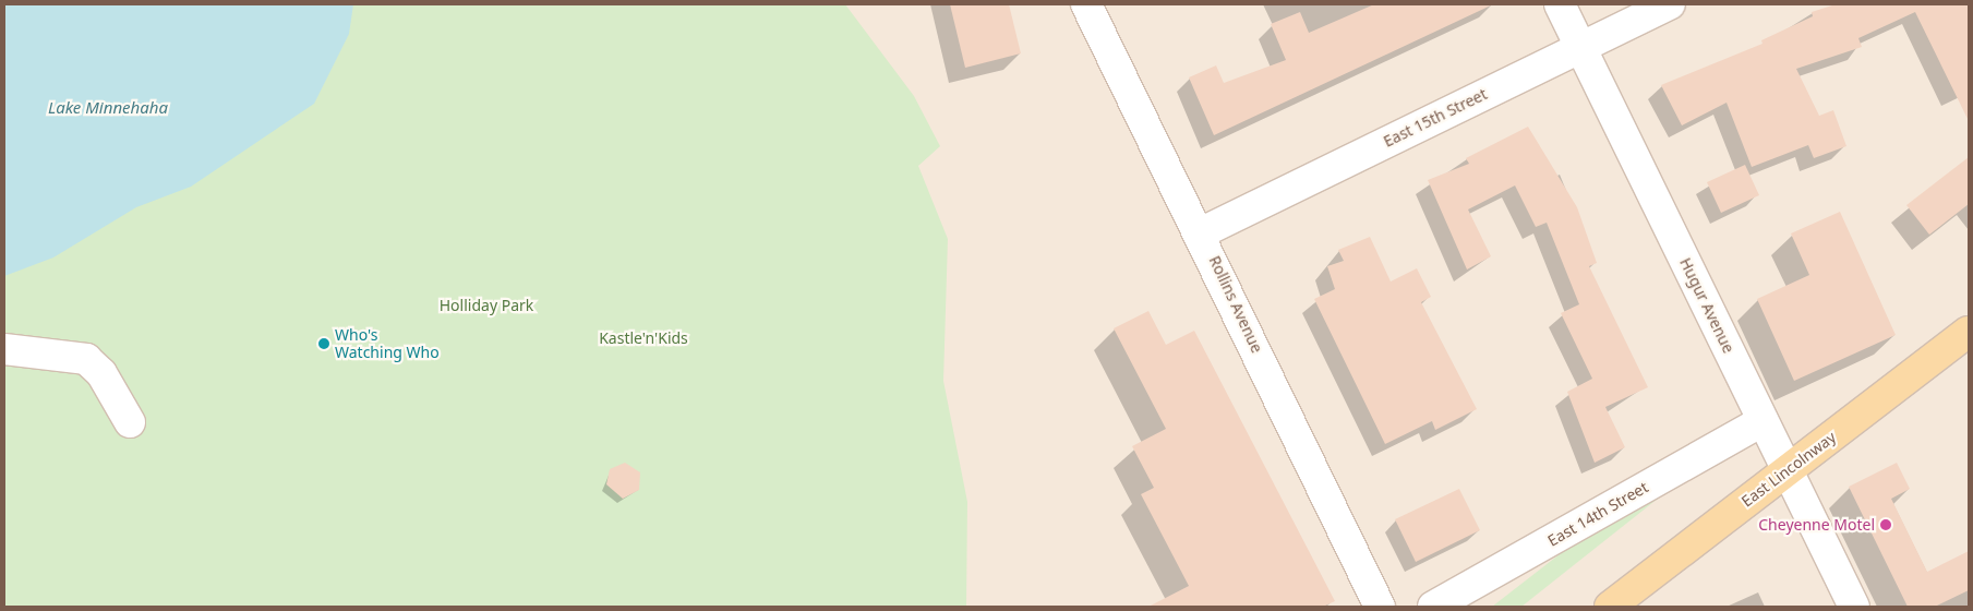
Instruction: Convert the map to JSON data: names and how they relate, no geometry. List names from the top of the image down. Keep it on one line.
{"streets":{"main road":["East Lincolnway"],"street":["East 15th Street","Rollins Avenue","Hugur Avenue","East 14th Street"]},"crossings":[["East 15th Street","Rollins Avenue"],["East 15th Street","Hugur Avenue"],["Hugur Avenue","East Lincolnway"],["Hugur Avenue","East 14th Street"]],"water":["Lake Minnehaha"],"parks":["Holliday Park","Kastle'n'Kids"],"places":["Who's Watching Who","Cheyenne Motel"]}
